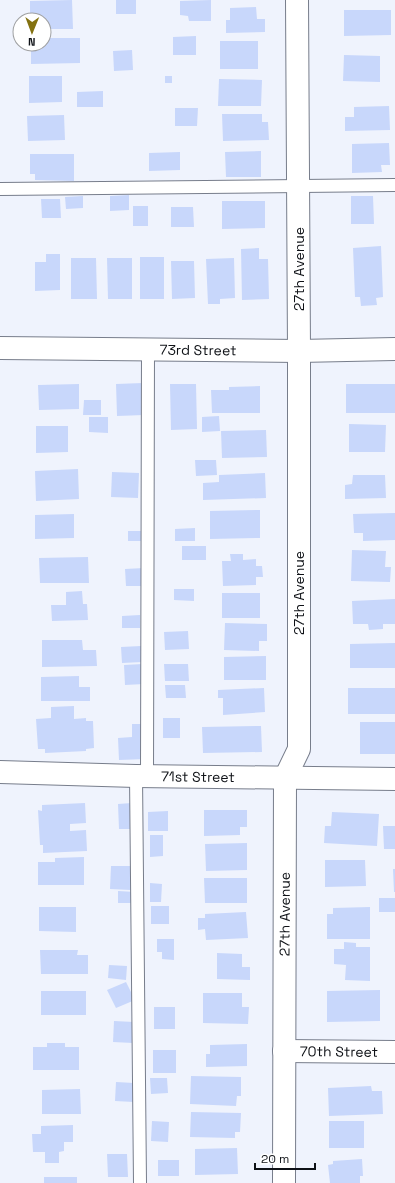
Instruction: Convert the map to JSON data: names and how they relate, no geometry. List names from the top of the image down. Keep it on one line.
{"streets":{"street":["27th Avenue","73rd Street","71st Street","70th Street"]},"crossings":[["27th Avenue","73rd Street"],["27th Avenue","71st Street"],["27th Avenue","70th Street"]],"scale_bar":"20 m","north":"bottom"}
